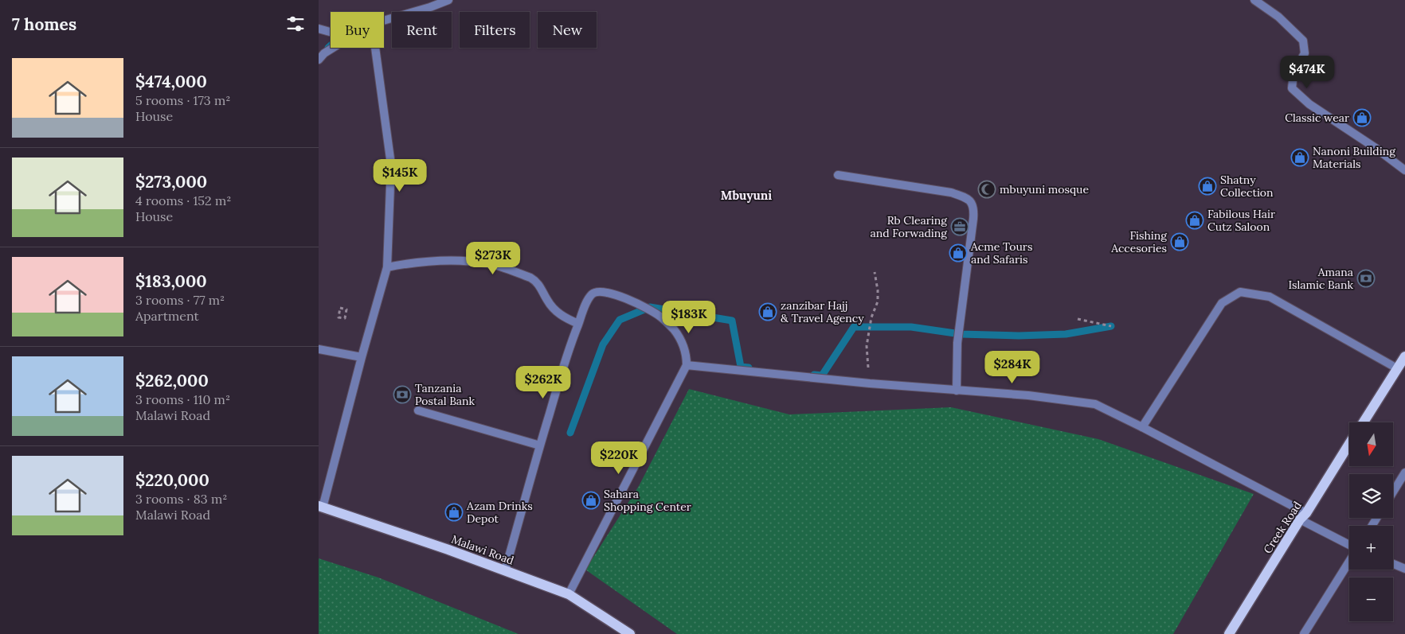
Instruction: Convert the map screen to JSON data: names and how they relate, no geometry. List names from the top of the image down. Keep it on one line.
{"streets":{"main road":["Creek Road","Malawi Road"]},"districts":["Mbuyuni"],"places":{"shop":["Classic wear","Nanoni Building Materials","Shatny Collection","Fabilous Hair Cutz Saloon","Fishing Accesories","Acme Tours and Safaris","zanzibar Hajj & Travel Agency","Sahara Shopping Center","Azam Drinks Depot"],"mosque":["mbuyuni mosque"],"office":["Rb Clearing and Forwading"],"bank":["Amana Islamic Bank","Tanzania Postal Bank"]},"north":"bottom","page":{"heading":"7 homes","chip":["Buy","Rent","Filters","New"],"list":[{"name":"$474,000","note":"5 rooms · 173 m² · House"},{"name":"$273,000","note":"4 rooms · 152 m² · House"},{"name":"$183,000","note":"3 rooms · 77 m² · Apartment"},{"name":"$262,000","note":"3 rooms · 110 m² · Malawi Road"},{"name":"$220,000","note":"3 rooms · 83 m² · Malawi Road"}],"price":["$474K","$145K","$273K","$183K","$284K","$262K","$220K"],"map_buttons":["+","−"]}}
